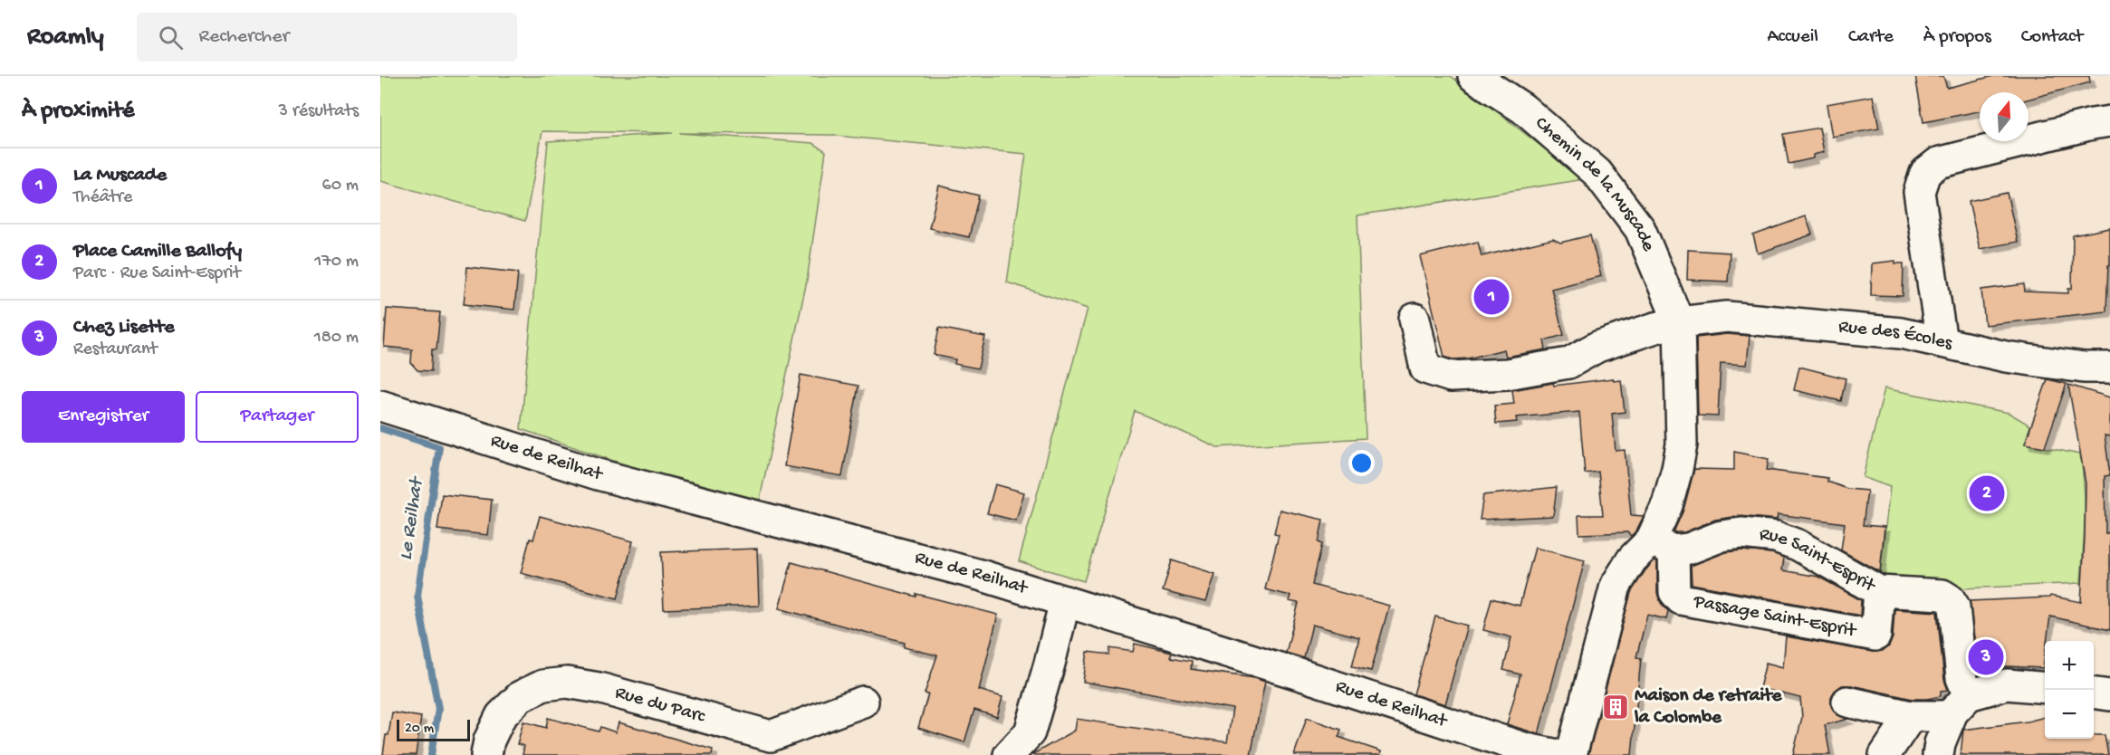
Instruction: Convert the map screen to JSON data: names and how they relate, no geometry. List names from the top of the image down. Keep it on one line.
{"streets":{"street":["Chemin de la Muscade","Rue des Écoles","Rue de Reilhat","Rue Saint-Esprit","Passage Saint-Esprit","Rue du Parc"]},"crossings":[["Chemin de la Muscade","Rue des Écoles"],["Rue Saint-Esprit","Passage Saint-Esprit"]],"water":["Le Reilhat"],"places":{"building":["Maison de retraite la Colombe"]},"scale_bar":"20 m","north":"top","page":{"header":"Roamly","search":"Rechercher","nav":["Accueil","Carte","À propos","Contact"],"heading":["À proximité","3 résultats"],"list":[{"mark":"1","name":"La Muscade","note":"Théâtre","value":"60 m"},{"mark":"2","name":"Place Camille Ballofy","note":"Parc · Rue Saint-Esprit","value":"170 m"},{"mark":"3","name":"Chez Lisette","note":"Restaurant","value":"180 m"}],"pins":["1","2","3"],"buttons":["Enregistrer","Partager"],"map_buttons":["+","−"],"scale":"20 m"}}
